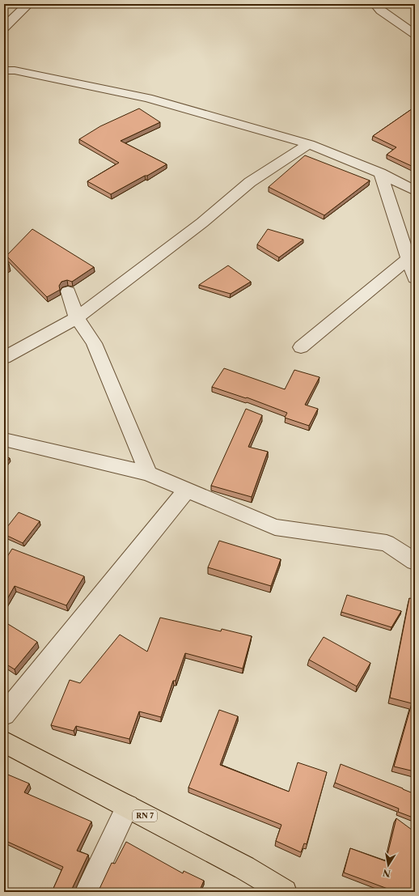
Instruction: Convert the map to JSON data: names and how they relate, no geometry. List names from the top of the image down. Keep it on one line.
{"streets":{"main road":["RN 7"]},"north":"bottom"}
